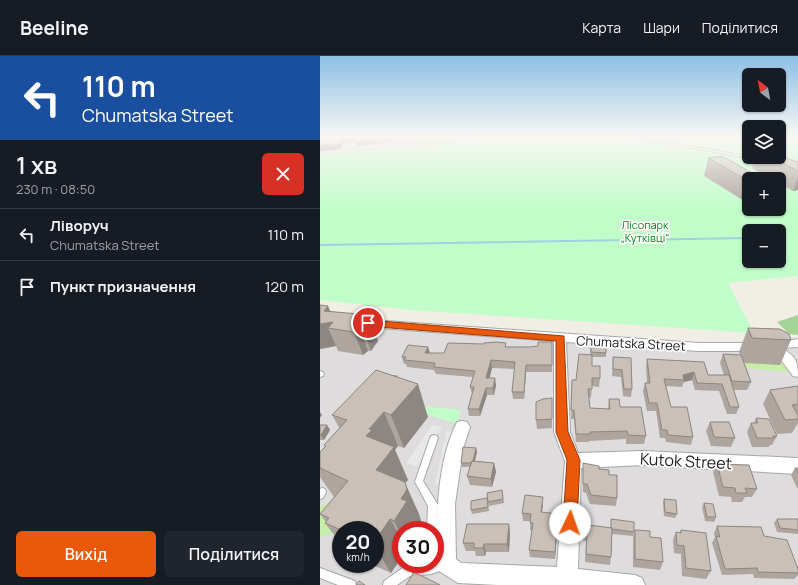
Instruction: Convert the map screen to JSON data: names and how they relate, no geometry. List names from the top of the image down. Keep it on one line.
{"streets":{"street":["Chumatska Street","Kutok Street"]},"parks":["Лісопарк „Кутківці“"],"north":"top left","page":{"header":"Beeline","nav":["Карта","Шари","Поділитися"],"turn":["110 m","Chumatska Street"],"map_buttons":["+","−"],"heading":["1 хв","230 m · 08:50"],"list":[{"name":"Ліворуч","note":"Chumatska Street","value":"110 m"},{"name":"Пункт призначення","value":"120 m"}],"speed":"20 km/h","limit":"30","buttons":["Вихід","Поділитися"]}}
